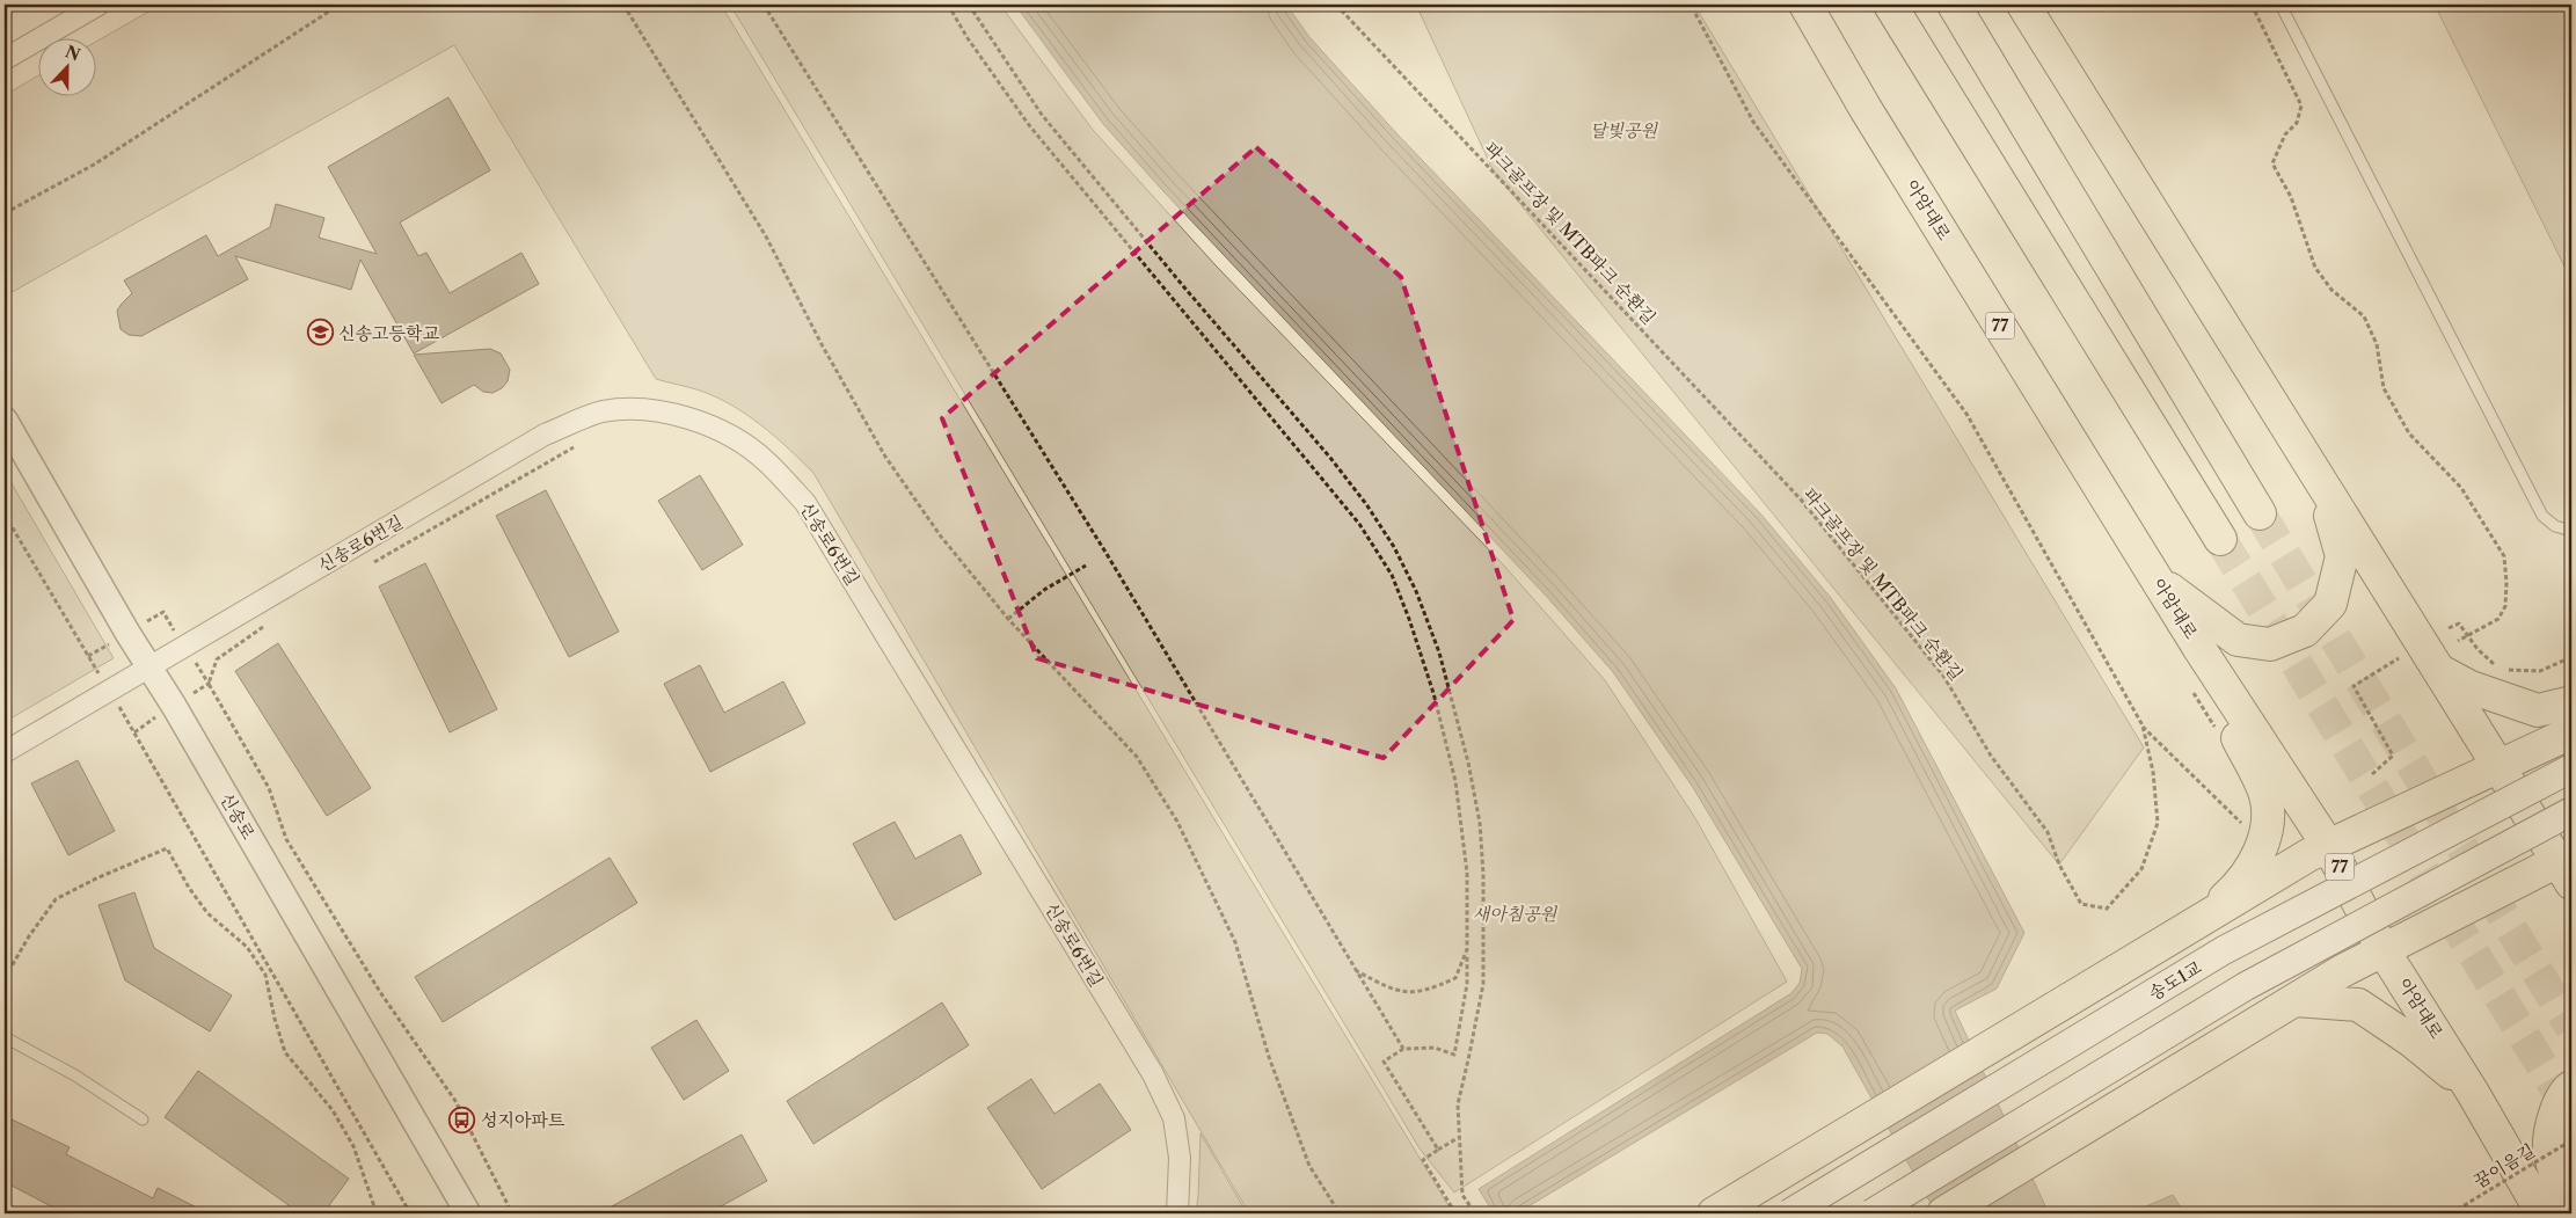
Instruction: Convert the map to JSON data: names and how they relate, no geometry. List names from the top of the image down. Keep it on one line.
{"streets":{"main road":["아암대로","77","송도1교"],"street":["신송로6번길","신송로"],"path":["파크골프장 및 MTB파크 순환길","꿈이음길"]},"crossings":[["신송로6번길","신송로"]],"parks":["달빛공원","새아침공원"],"places":{"school or university":["신송고등학교"],"bus stop":["성지아파트"]},"north":"top"}
